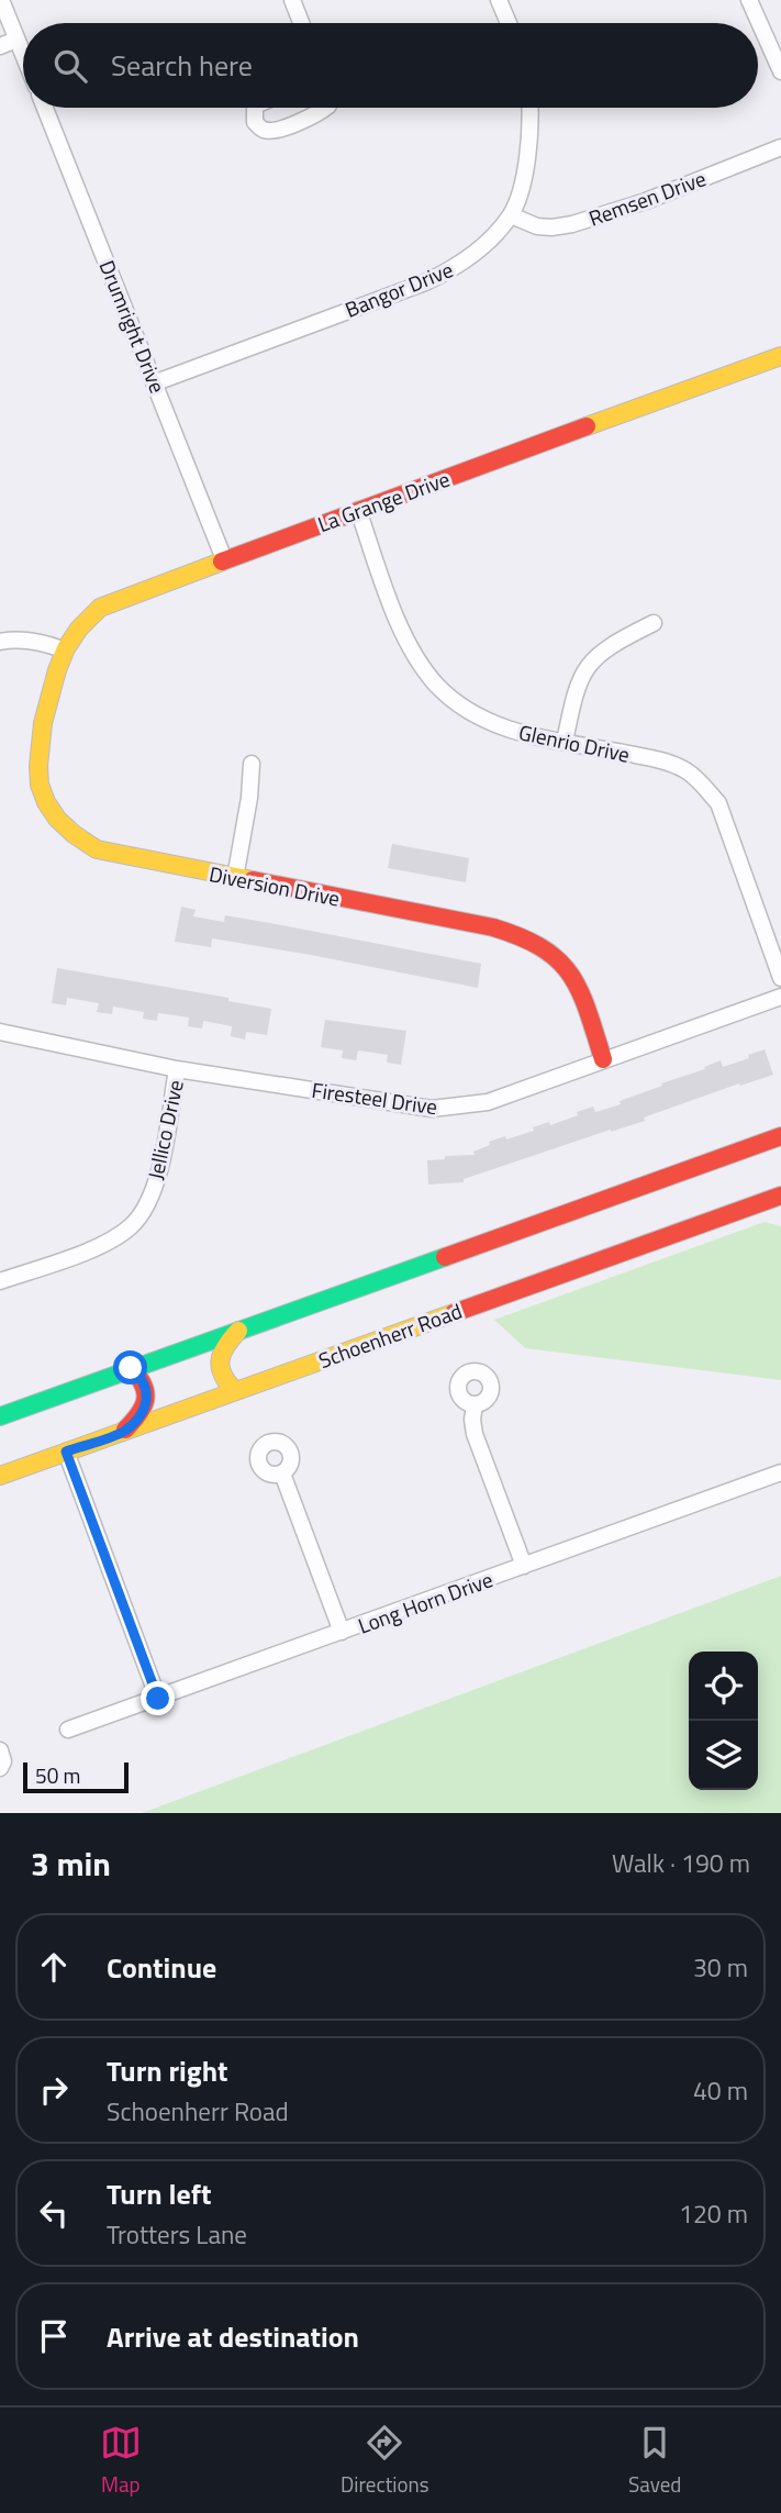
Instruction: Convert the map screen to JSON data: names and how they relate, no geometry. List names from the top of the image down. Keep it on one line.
{"streets":{"main road":["La Grange Drive","Diversion Drive","Schoenherr Road"],"street":["Remsen Drive","Bangor Drive","Drumright Drive","Glenrio Drive","Firesteel Drive","Jellico Drive","Long Horn Drive"]},"crossings":[["Remsen Drive","Bangor Drive"],["Bangor Drive","Drumright Drive"],["Drumright Drive","La Grange Drive"],["La Grange Drive","Glenrio Drive"],["La Grange Drive","Diversion Drive"],["Diversion Drive","Firesteel Drive"],["Firesteel Drive","Jellico Drive"]],"scale_bar":"50 m","page":{"search":"Search here","scale":"50 m","heading":["3 min","Walk · 190 m"],"list":[["Continue","30 m"],["Turn right","Schoenherr Road","40 m"],["Turn left","Trotters Lane","120 m"],"Arrive at destination"],"nav":["Map","Directions","Saved"]}}
